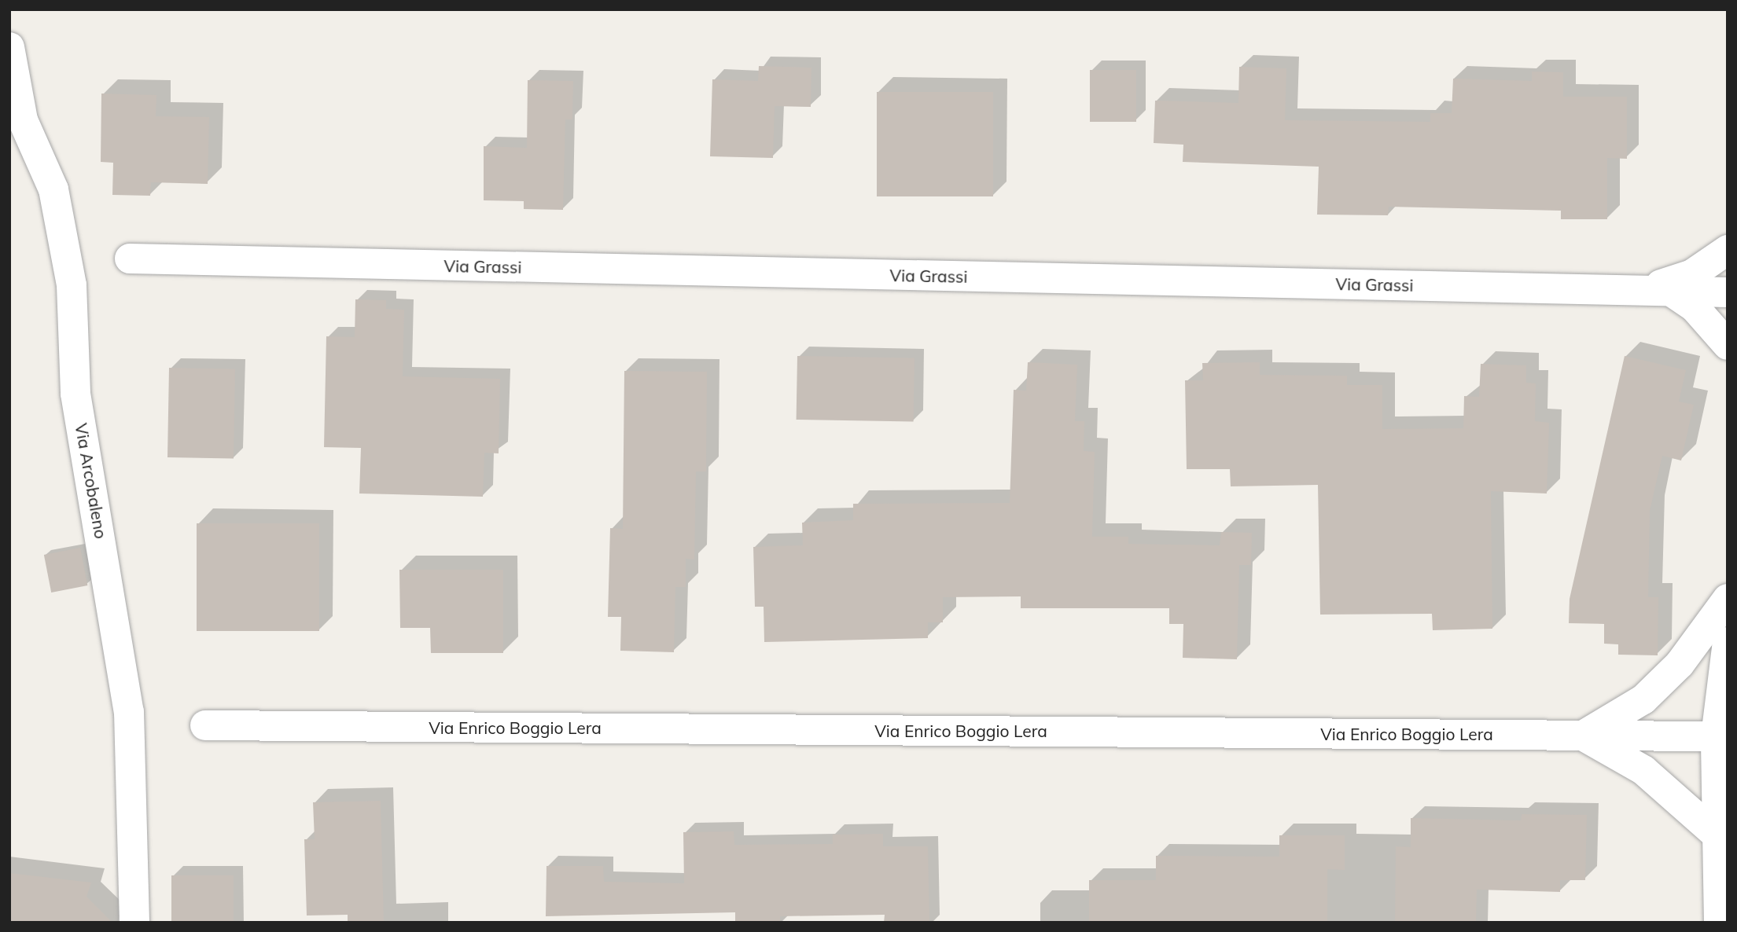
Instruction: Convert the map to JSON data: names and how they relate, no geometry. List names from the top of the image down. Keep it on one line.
{"streets":{"street":["Via Grassi","Via Arcobaleno","Via Enrico Boggio Lera"]}}
